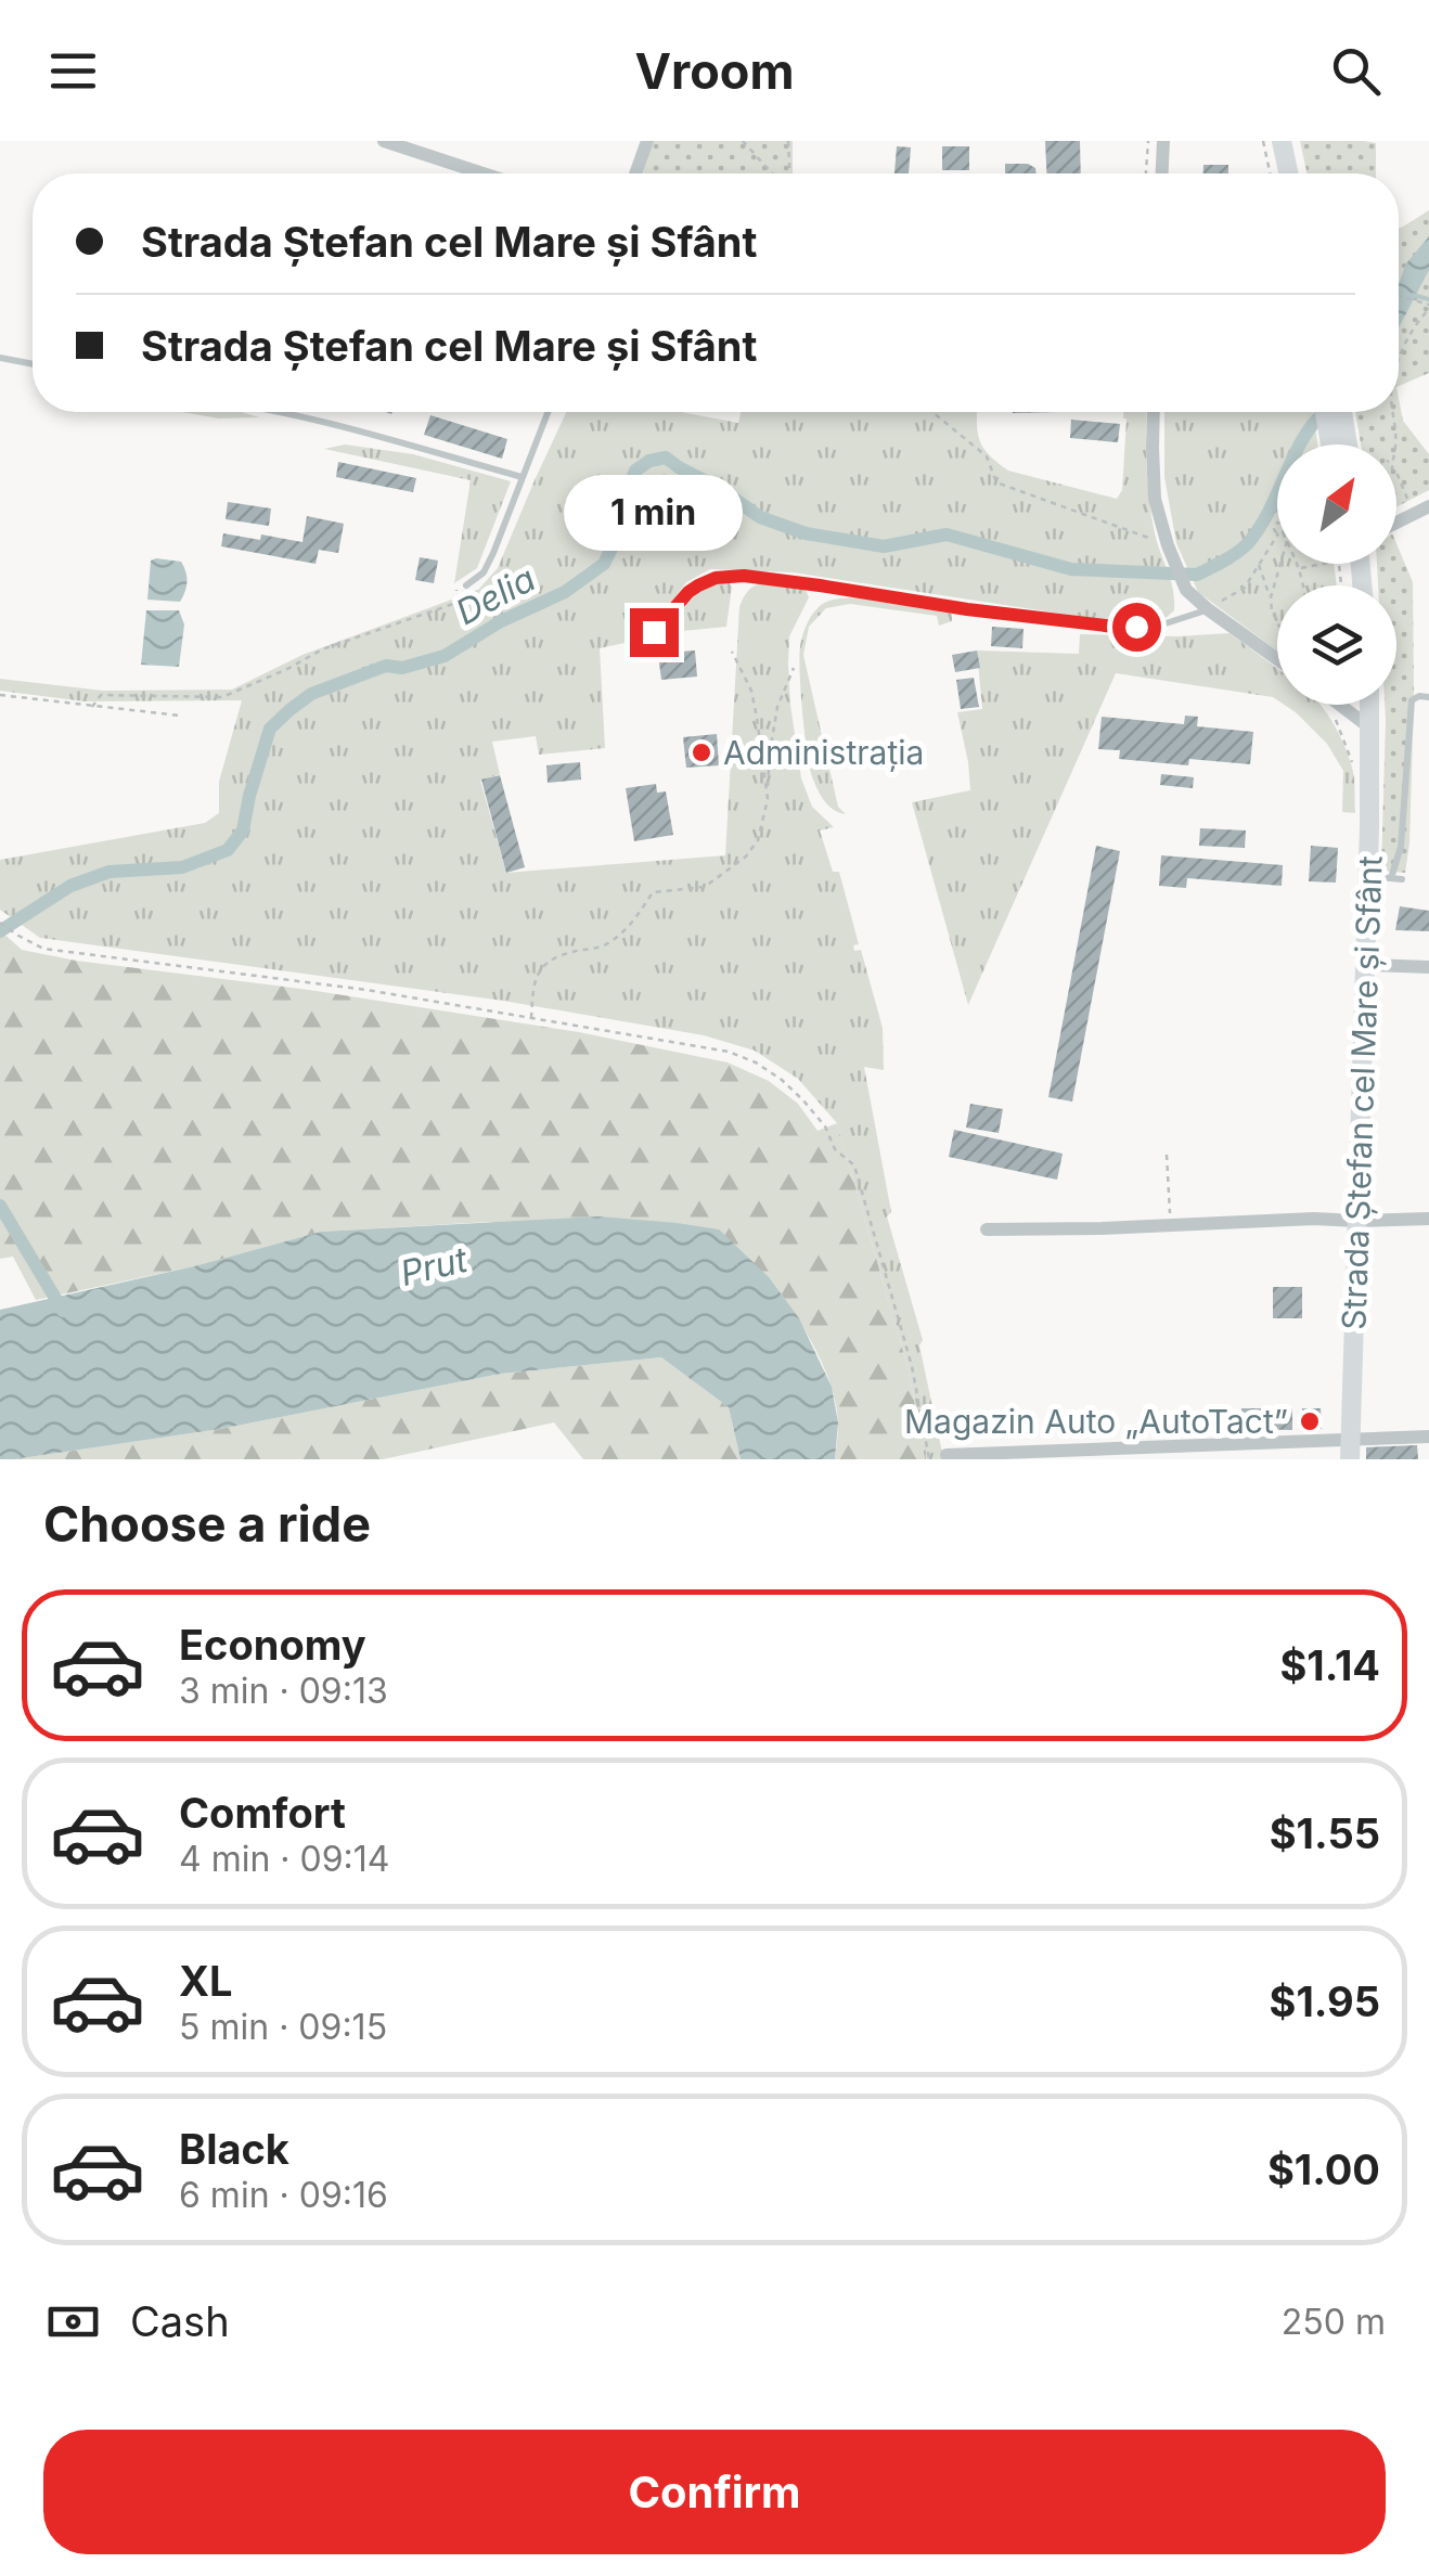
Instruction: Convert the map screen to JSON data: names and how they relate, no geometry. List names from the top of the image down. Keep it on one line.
{"streets":{"main road":["Strada Ștefan cel Mare și Sfânt"]},"water":["Delia","Prut"],"places":["Administrația","Magazin Auto „AutoTact”"],"north":"top right","page":{"header":"Vroom","banner":["Strada Ștefan cel Mare și Sfânt","Strada Ștefan cel Mare și Sfânt"],"bubble":"1 min","heading":"Choose a ride","list":[{"name":"Economy","note":"3 min · 09:13","value":"$1.14"},{"name":"Comfort","note":"4 min · 09:14","value":"$1.55"},{"name":"XL","note":"5 min · 09:15","value":"$1.95"},{"name":"Black","note":"6 min · 09:16","value":"$1.00"}],"pay":["Cash","250 m"],"buttons":"Confirm"}}
